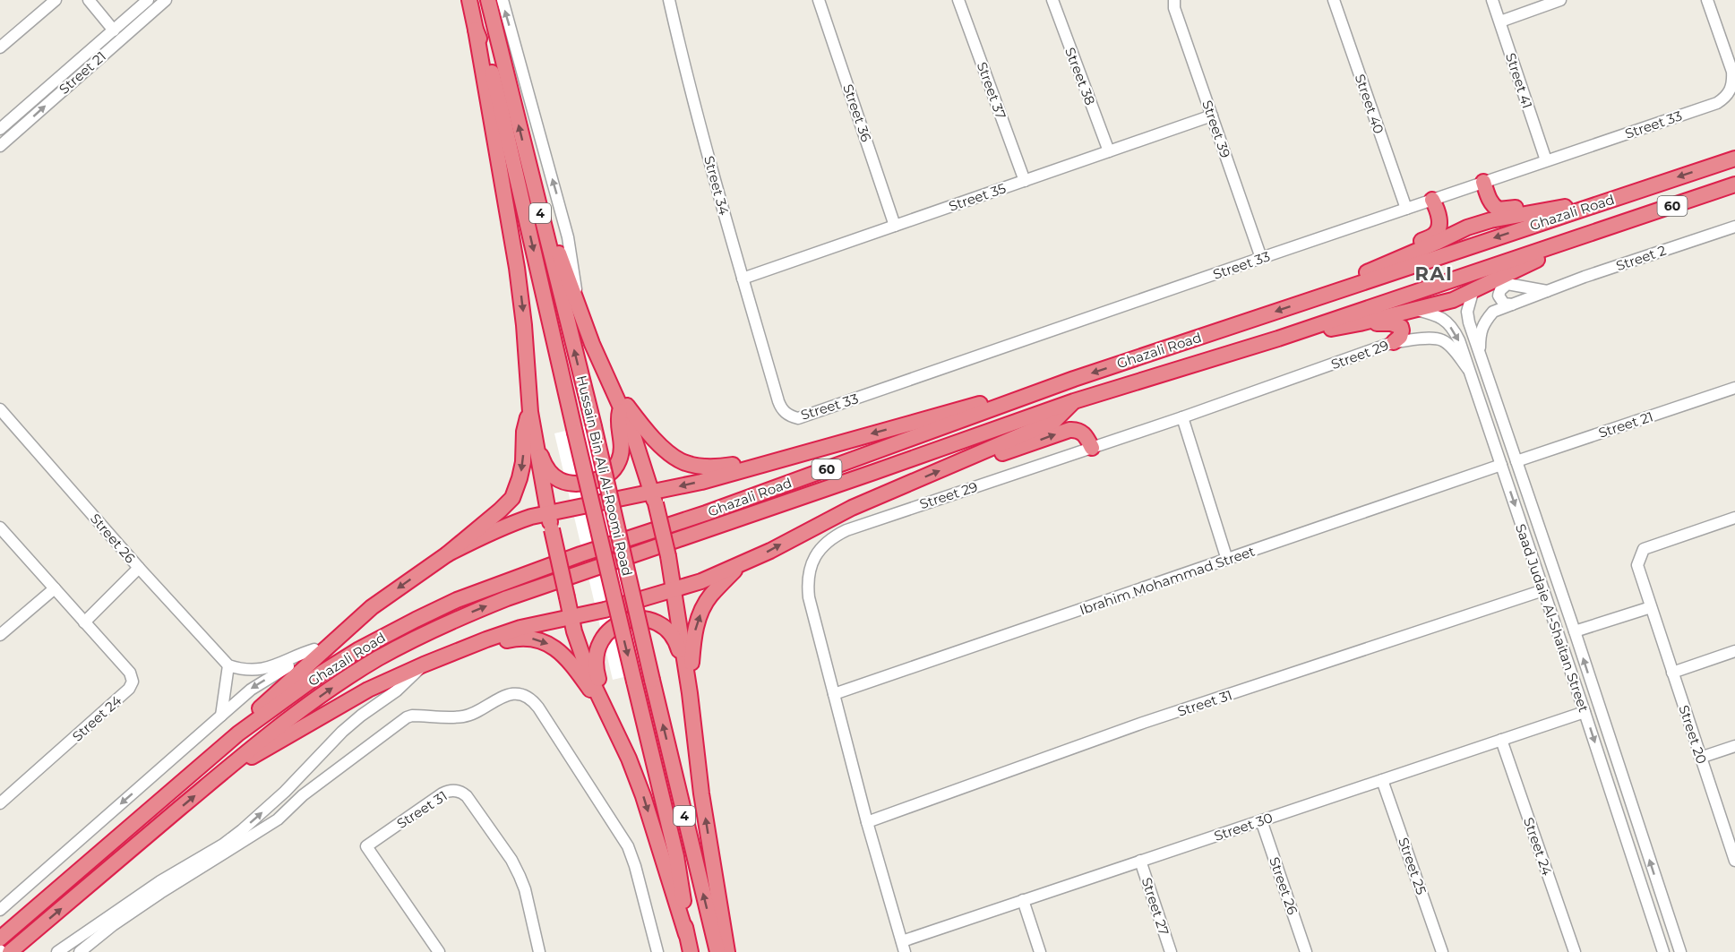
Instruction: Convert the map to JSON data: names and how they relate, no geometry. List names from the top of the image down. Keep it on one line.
{"streets":{"highway":["60","Ghazali Road","4","Hussain Bin Ali Al-Roomi Road"],"street":["Street 21","Street 38","Street 41","Street 37","Street 40","Street 36","Street 33","Street 39","Street 34","Street 35","Street 2","Street 29","Street 26","Ibrahim Mohammad Street","Saad Judaie Al-Shaitan Street","Street 31","Street 24","Street 20","Street 30","Street 25","Street 27"]},"crossings":[["Street 21","Saad Judaie Al-Shaitan Street"],["Street 38","Street 35"],["Street 41","Street 33"],["Street 37","Street 35"],["Street 40","Street 33"],["Street 36","Street 35"],["Street 33","Street 39"],["Street 33","Street 34"],["Street 39","Street 35"],["Street 34","Street 35"],["Street 2","Saad Judaie Al-Shaitan Street"],["Street 29","Ibrahim Mohammad Street"],["Street 29","Saad Judaie Al-Shaitan Street"],["Street 29","Street 31"],["Street 29","Street 30"],["Street 26","Street 30"],["Ibrahim Mohammad Street","Saad Judaie Al-Shaitan Street"],["Saad Judaie Al-Shaitan Street","Street 31"],["Saad Judaie Al-Shaitan Street","Street 30"],["Street 24","Street 30"],["Street 30","Street 25"],["Street 30","Street 27"]],"districts":["RAI"]}
